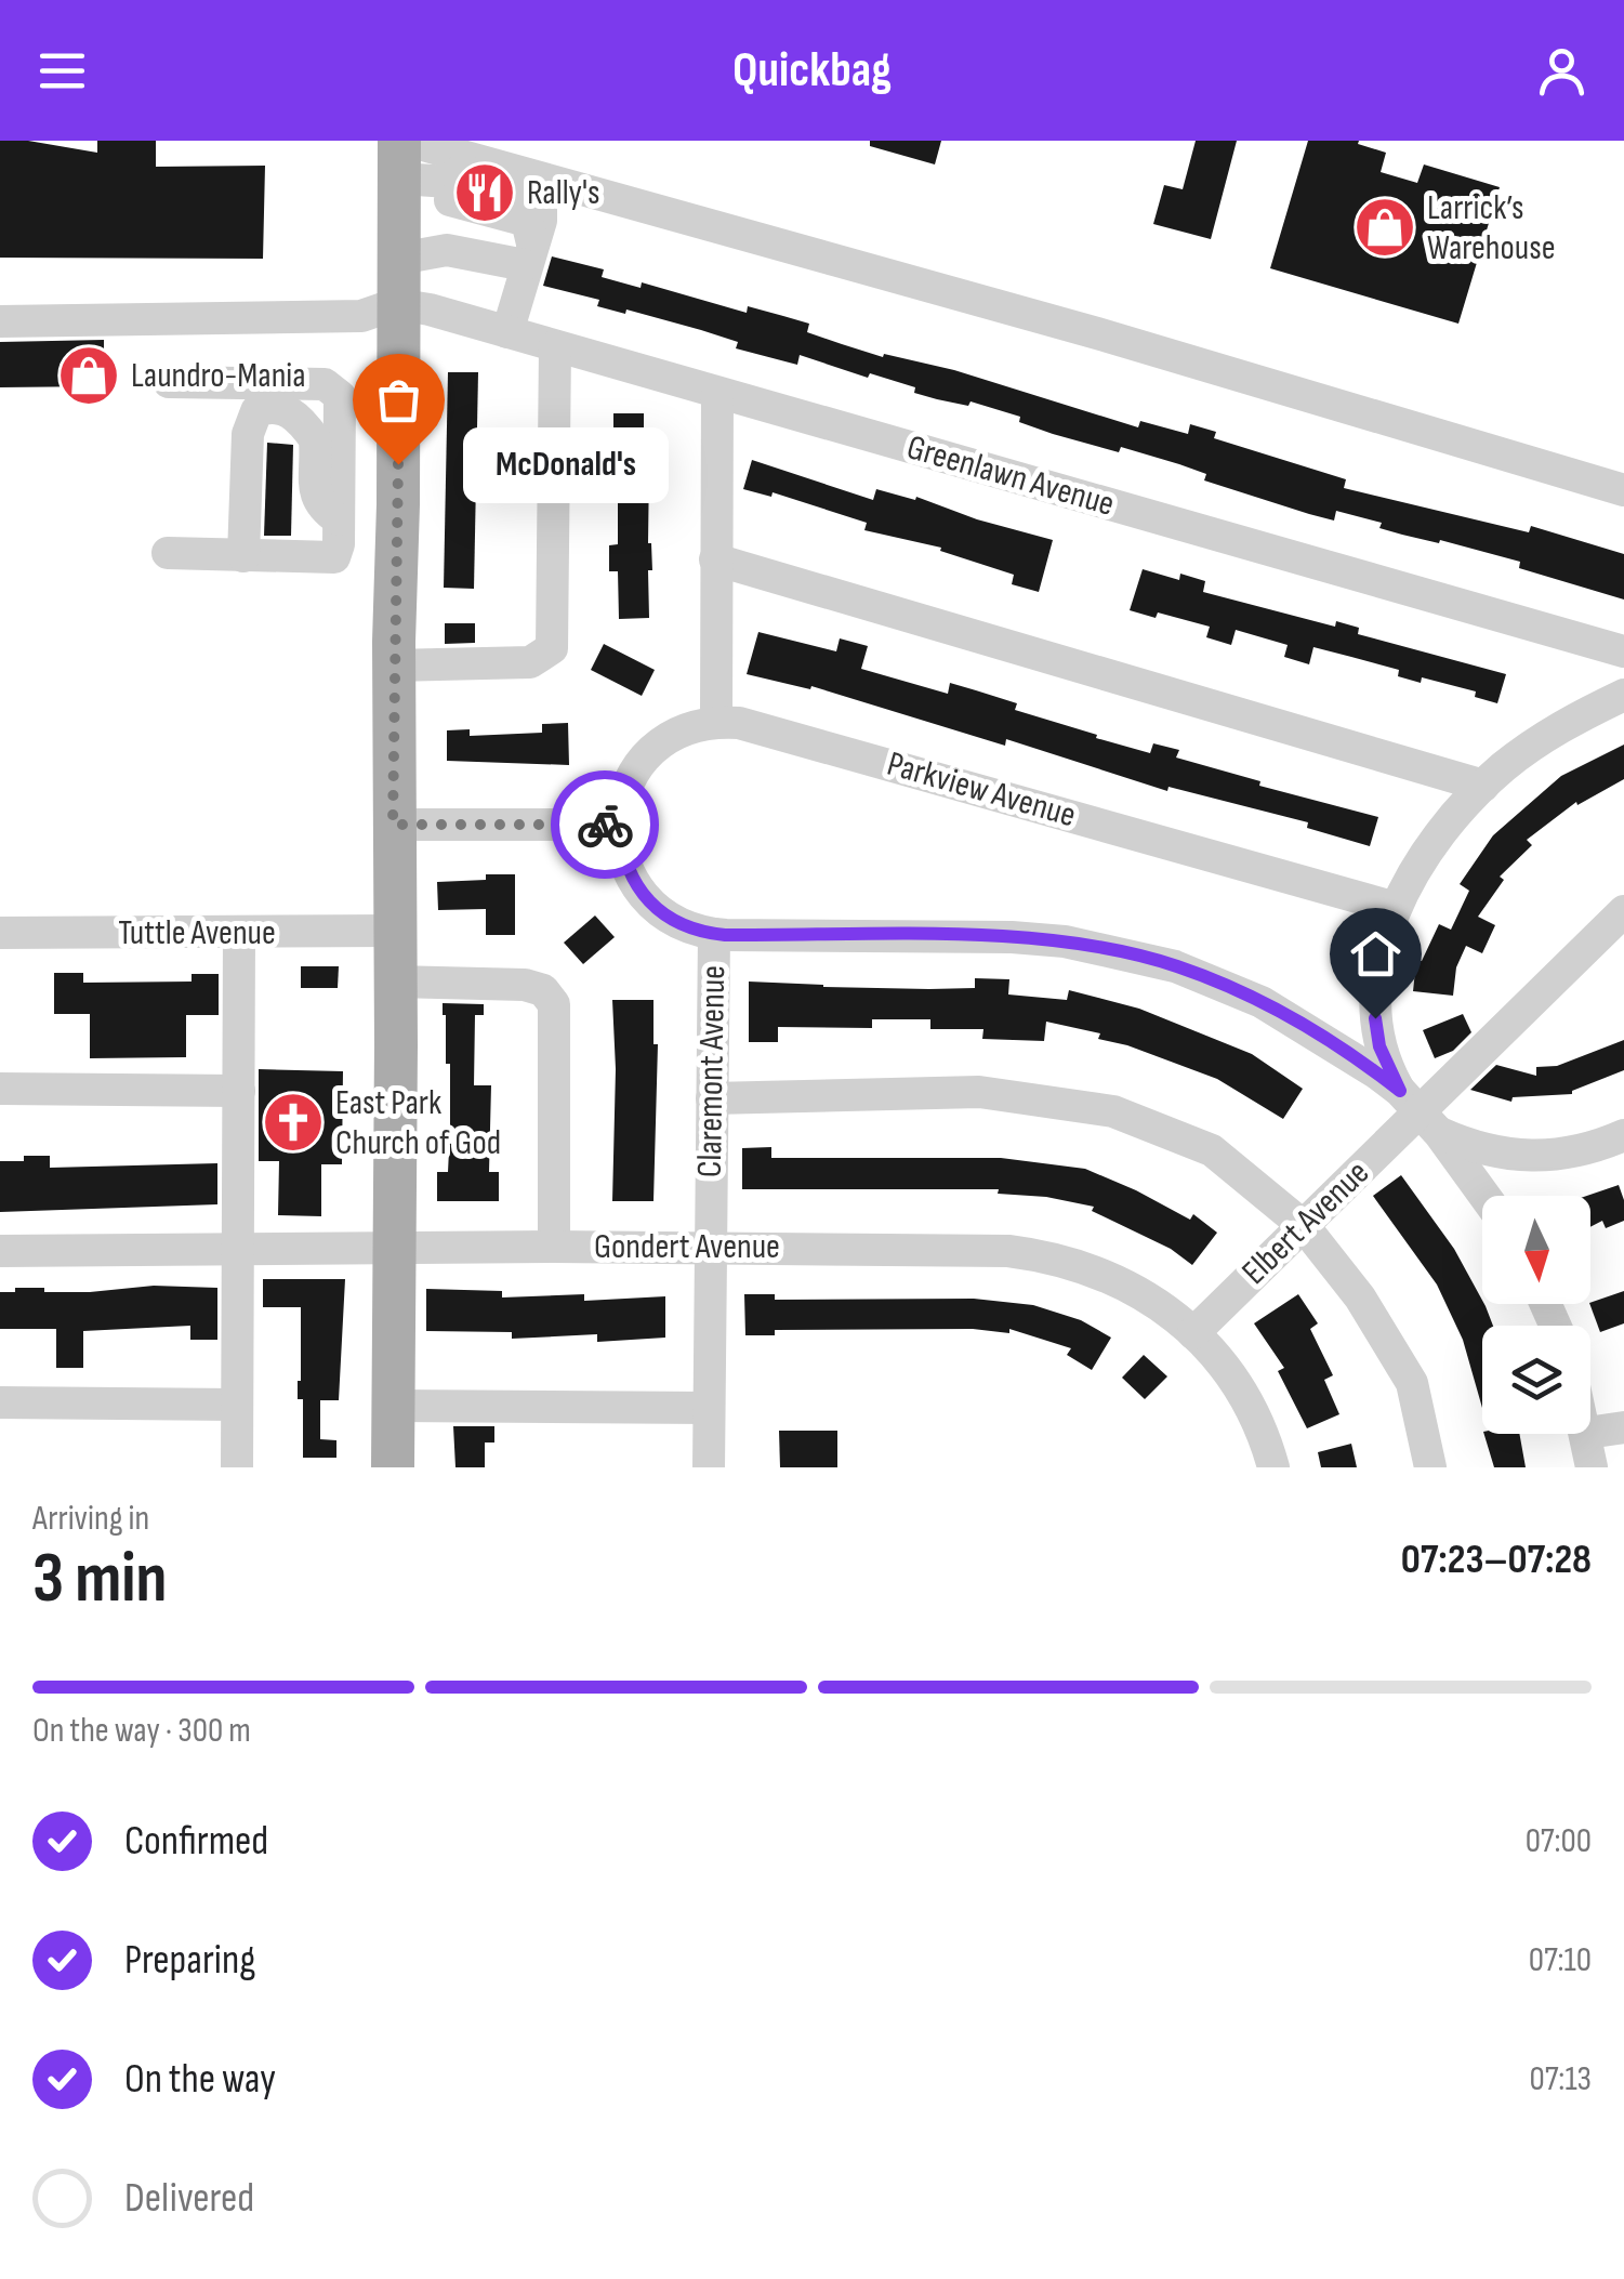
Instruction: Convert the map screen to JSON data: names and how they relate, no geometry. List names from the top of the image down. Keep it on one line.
{"streets":{"street":["Greenlawn Avenue","Parkview Avenue","Tuttle Avenue","Claremont Avenue","Elbert Avenue","Gondert Avenue"]},"crossings":[["Claremont Avenue","Gondert Avenue"],["Elbert Avenue","Gondert Avenue"]],"places":{"restaurant":["Rally's"],"shop":["Larrick’s Warehouse","Laundro-Mania"],"other":["McDonald's"],"church":["East Park Church of God"]},"north":"bottom","page":{"header":"Quickbag","bubble":"McDonald's","heading":["3 min","Arriving in","07:23–07:28"],"bar":"On the way · 300 m","list":[["Confirmed","07:00"],["Preparing","07:10"],["On the way","07:13"],"Delivered"]}}
